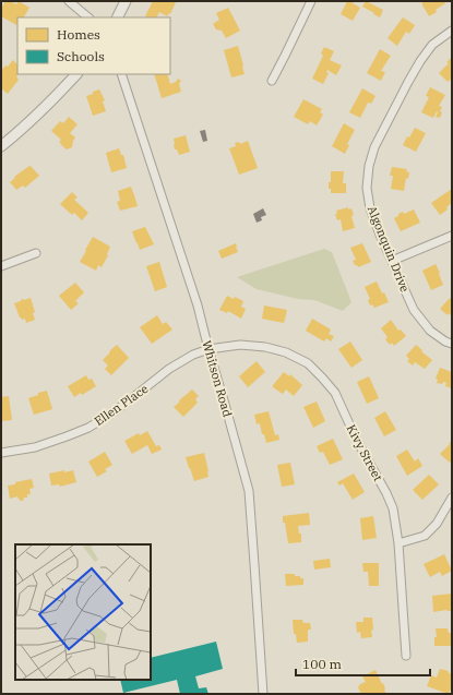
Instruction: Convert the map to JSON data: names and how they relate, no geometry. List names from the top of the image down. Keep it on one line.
{"streets":{"street":["Algonquin Drive","Whitson Road","Ellen Place","Kivy Street"]},"crossings":[["Whitson Road","Ellen Place"],["Whitson Road","Kivy Street"],["Ellen Place","Kivy Street"]],"legend":["Homes","Schools"],"scale_bar":"100 m"}
